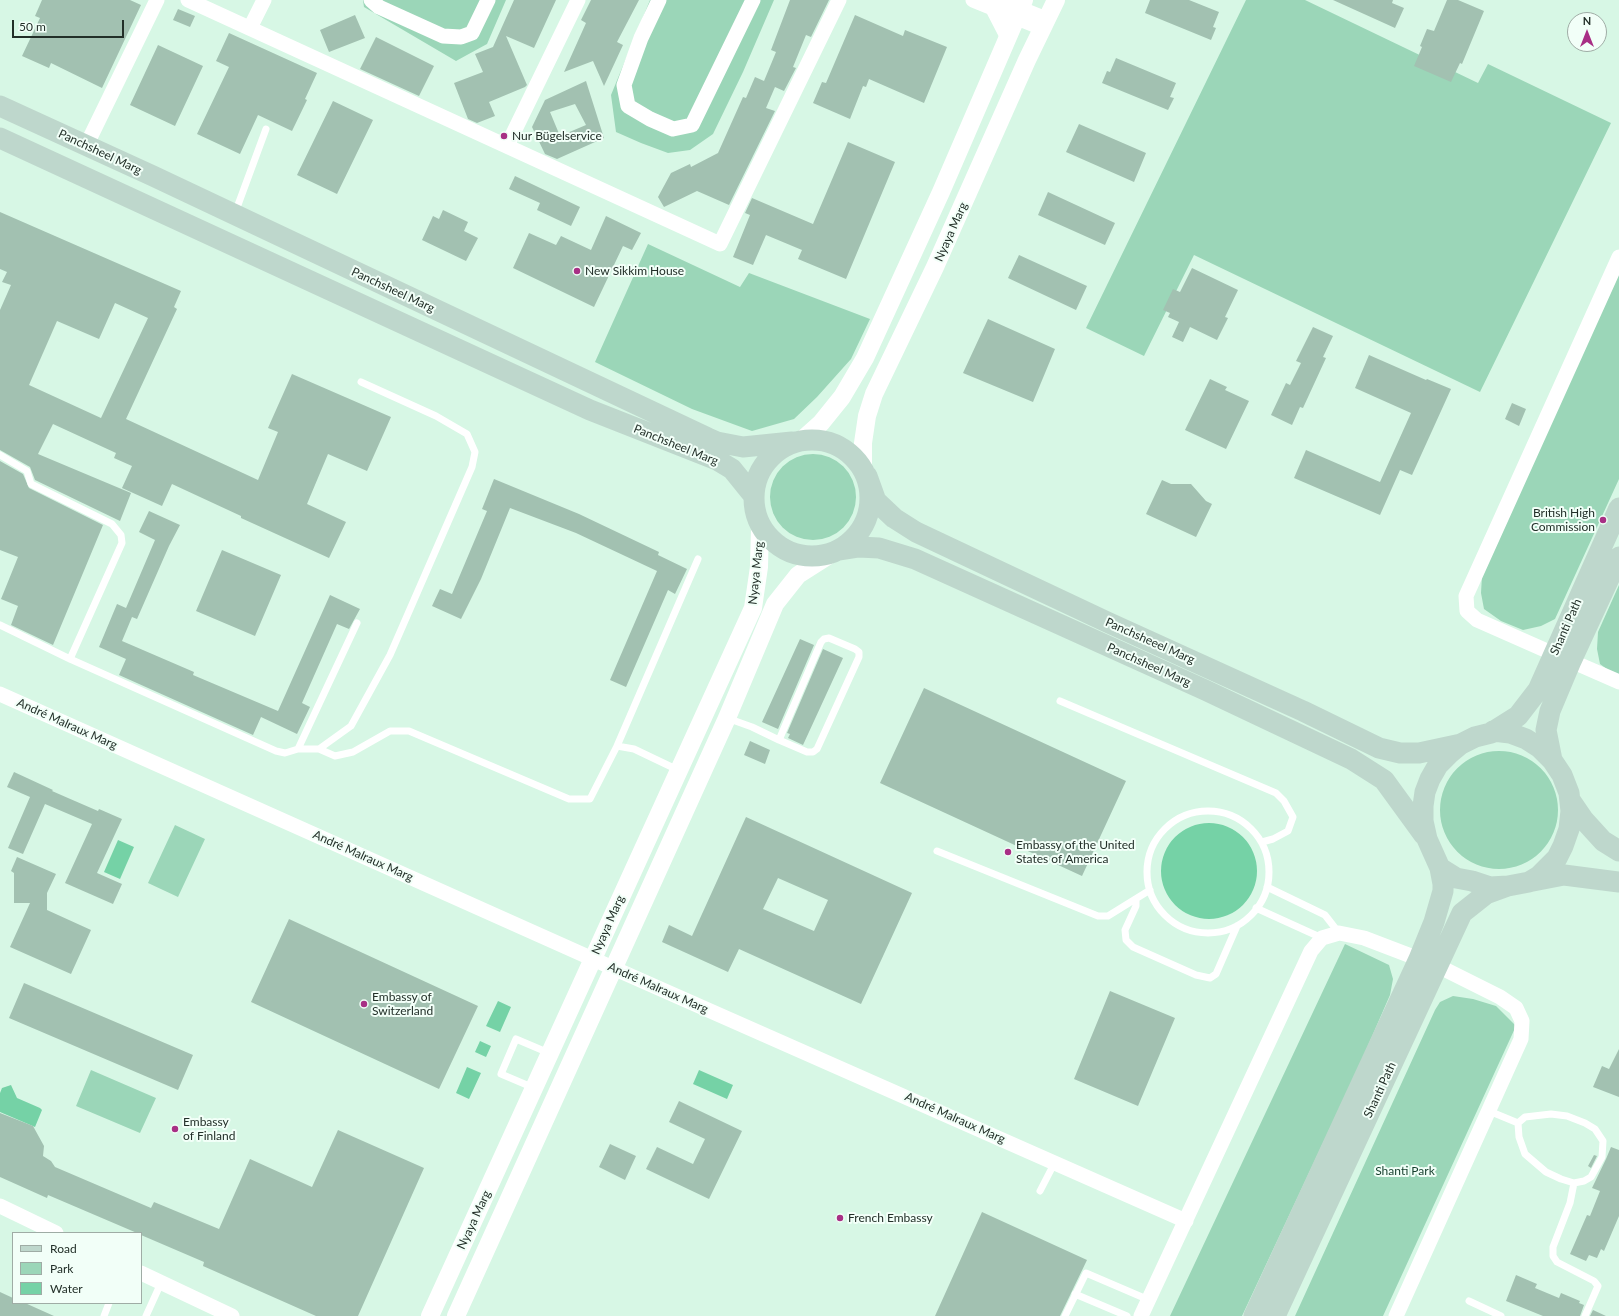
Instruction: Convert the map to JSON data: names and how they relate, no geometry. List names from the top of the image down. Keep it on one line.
{"streets":{"main road":["Panchsheel Marg","Shanti Path","Panchsheeel Marg"],"street":["Nyaya Marg","André Malraux Marg"]},"crossings":[["Panchsheel Marg","Nyaya Marg"],["Panchsheel Marg","Shanti Path"],["Panchsheel Marg","Panchsheeel Marg"],["Nyaya Marg","Panchsheeel Marg"],["Nyaya Marg","André Malraux Marg"],["Shanti Path","Panchsheeel Marg"]],"parks":["Shanti Park"],"places":["Nur Bügelservice","New Sikkim House","British High Commission","Embassy of the United States of America","Embassy of Switzerland","Embassy of Finland","French Embassy"],"legend":["Road","Park","Water"],"scale_bar":"50 m","north":"top"}
